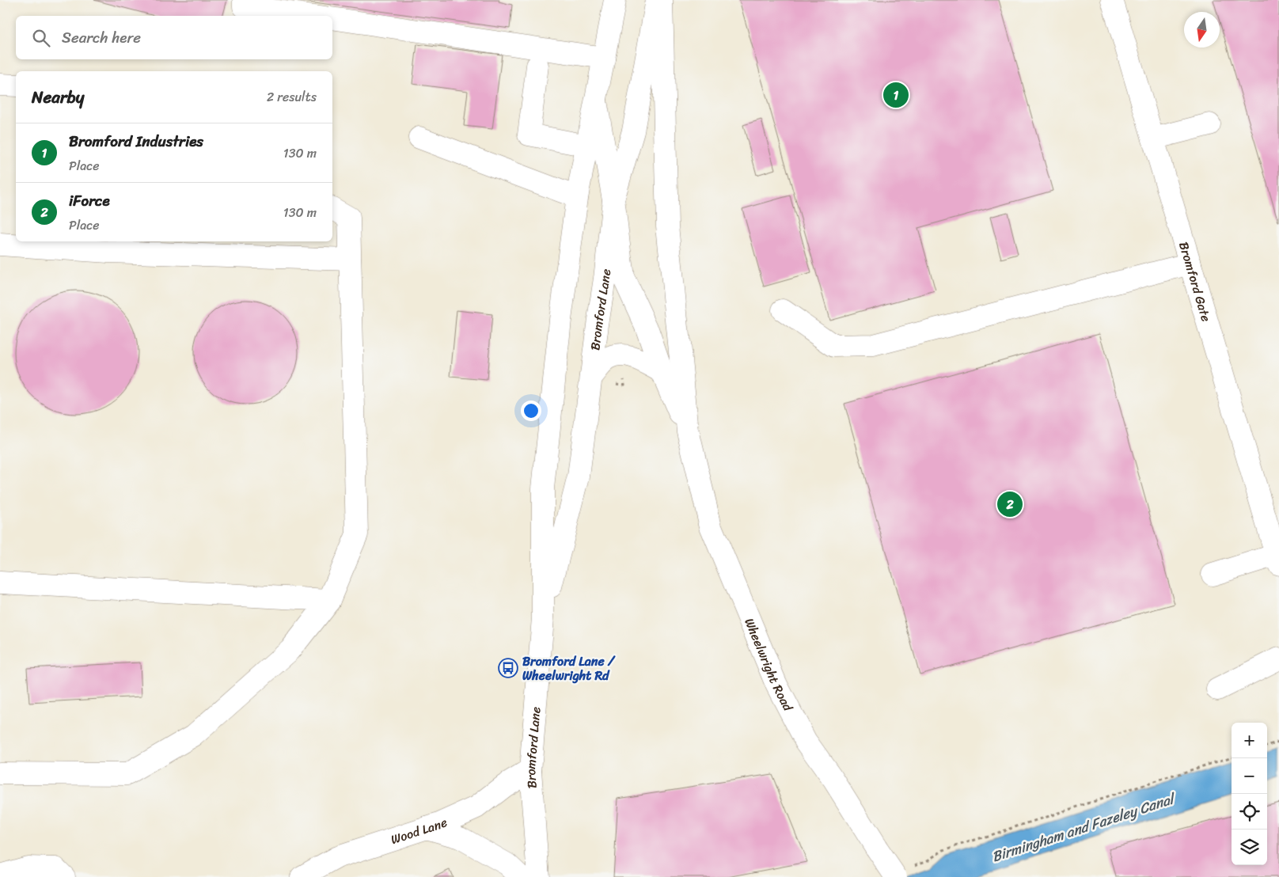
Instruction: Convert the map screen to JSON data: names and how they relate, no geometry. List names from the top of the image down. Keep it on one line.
{"streets":{"street":["Bromford Gate","Bromford Lane","Wheelwright Road","Wood Lane"]},"crossings":[["Bromford Lane","Wood Lane"]],"water":["Birmingham and Fazeley Canal"],"places":{"bus stop":["Bromford Lane / Wheelwright Rd"]},"north":"bottom","page":{"search":"Search here","heading":["Nearby","2 results"],"pins":["1","2"],"list":[{"mark":"1","name":"Bromford Industries","note":"Place","value":"130 m"},{"mark":"2","name":"iForce","note":"Place","value":"130 m"}],"map_buttons":["+","−"]}}
